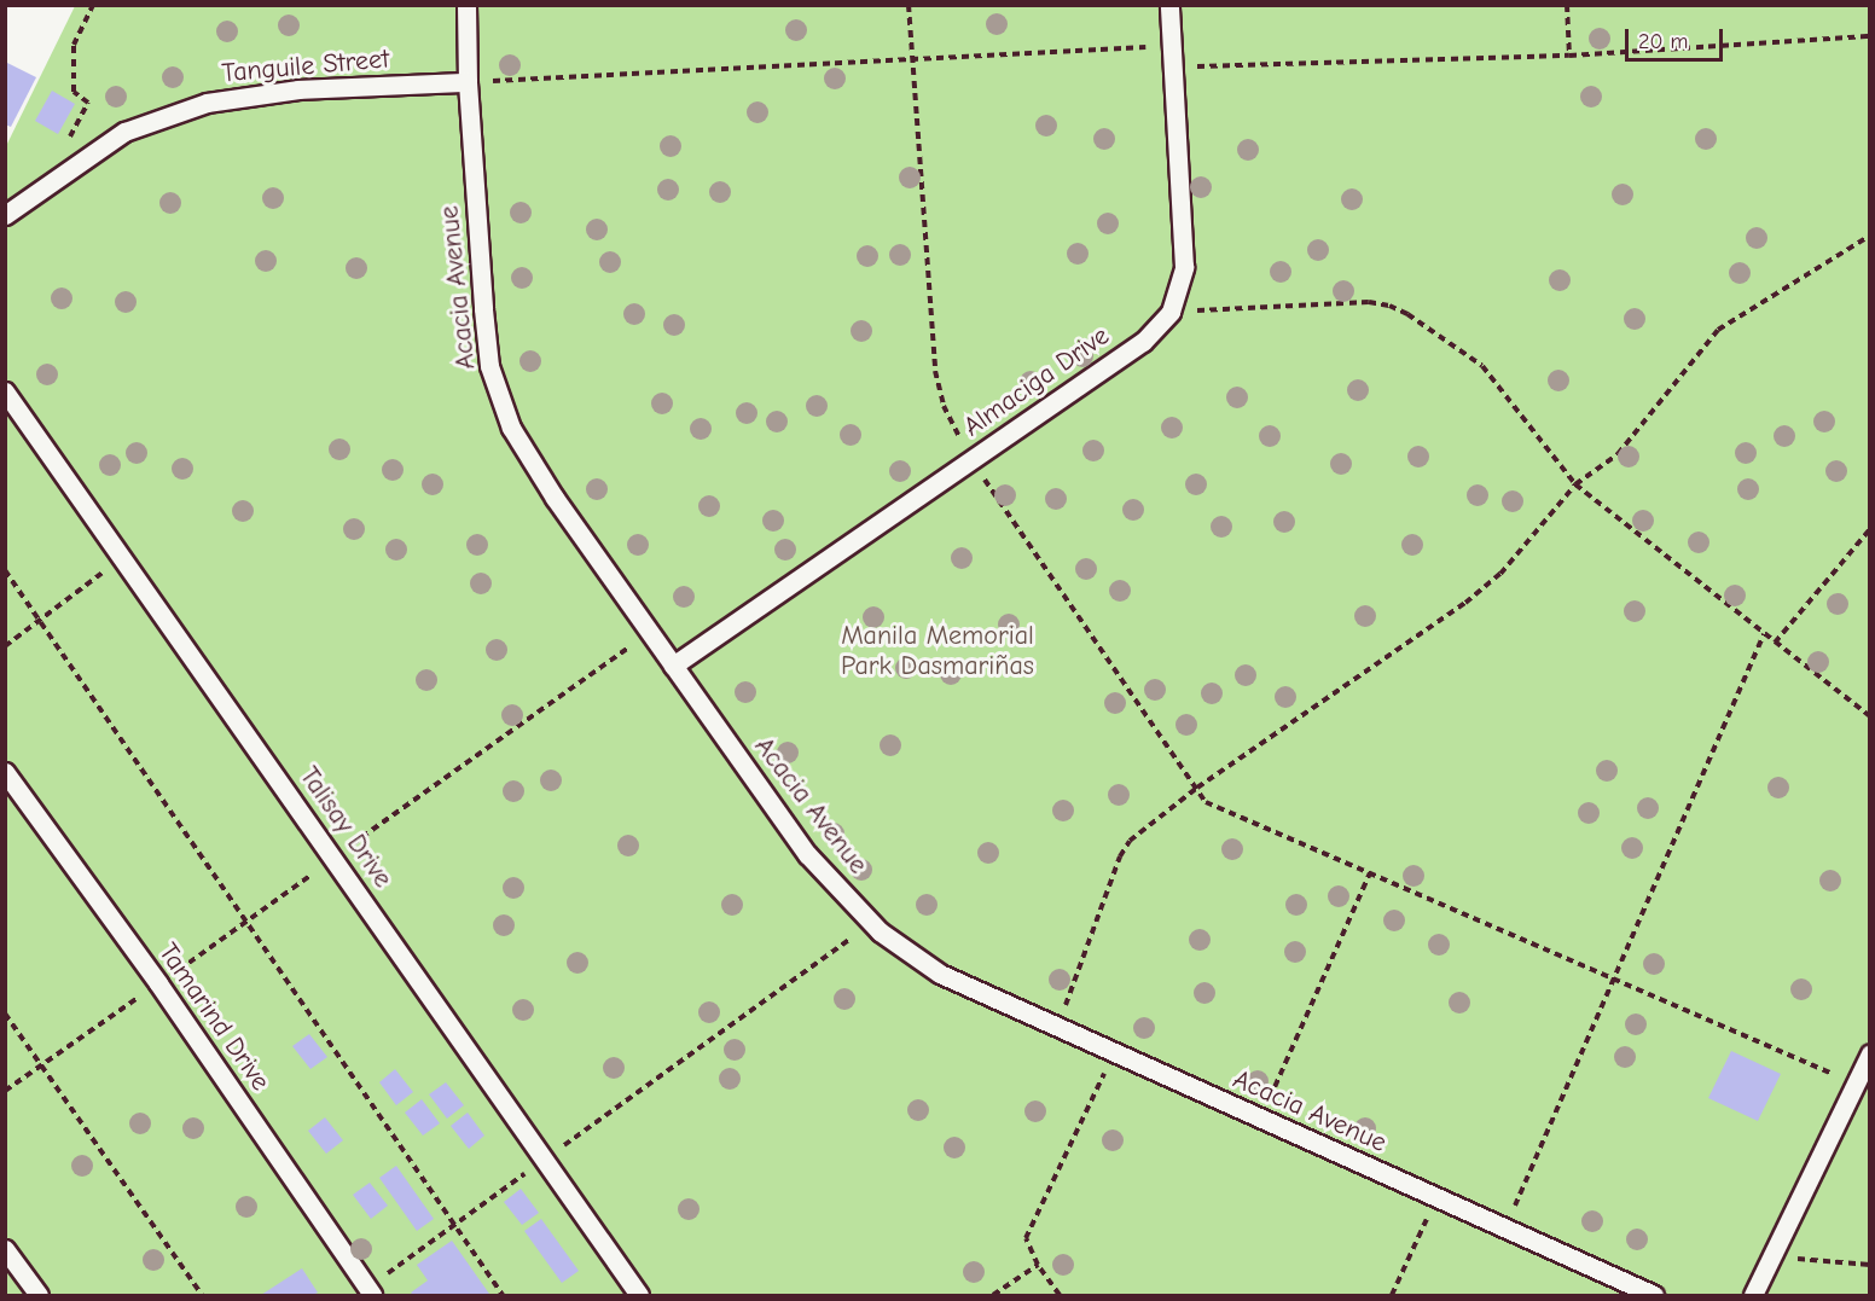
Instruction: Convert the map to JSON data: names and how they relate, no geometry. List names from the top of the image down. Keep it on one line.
{"streets":{"lane":["Tanguile Street","Acacia Avenue","Almaciga Drive","Talisay Drive","Tamarind Drive"]},"crossings":[["Tanguile Street","Acacia Avenue"],["Acacia Avenue","Almaciga Drive"]],"parks":["Manila Memorial Park Dasmariñas"],"scale_bar":"20 m"}
